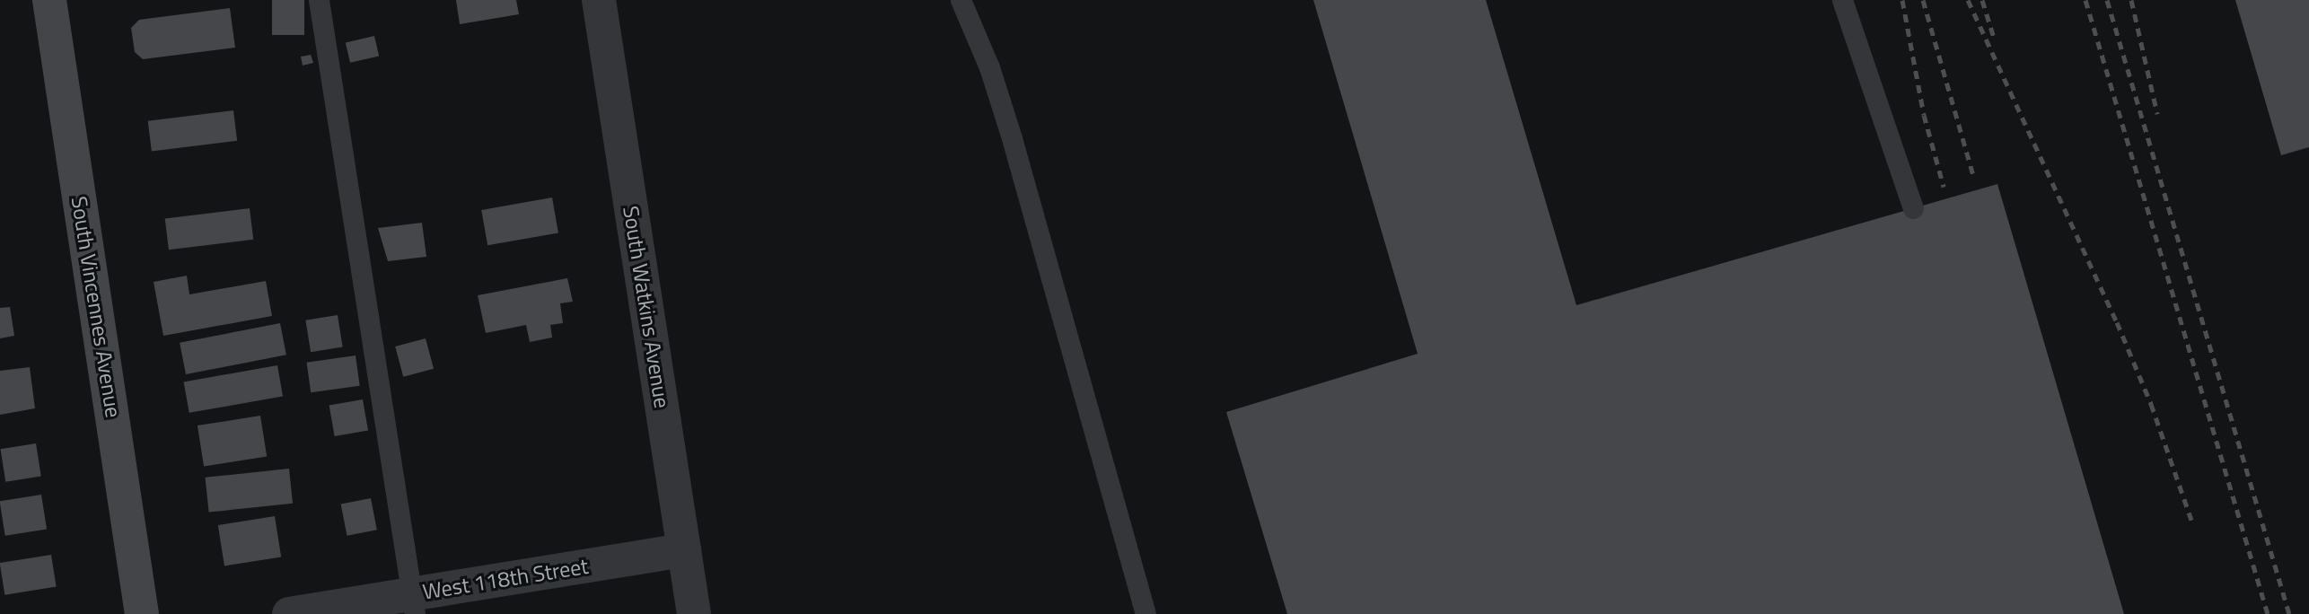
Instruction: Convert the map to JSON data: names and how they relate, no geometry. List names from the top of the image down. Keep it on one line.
{"streets":{"main road":["South Vincennes Avenue"],"street":["South Watkins Avenue","West 118th Street"]},"crossings":[["South Watkins Avenue","West 118th Street"]]}
